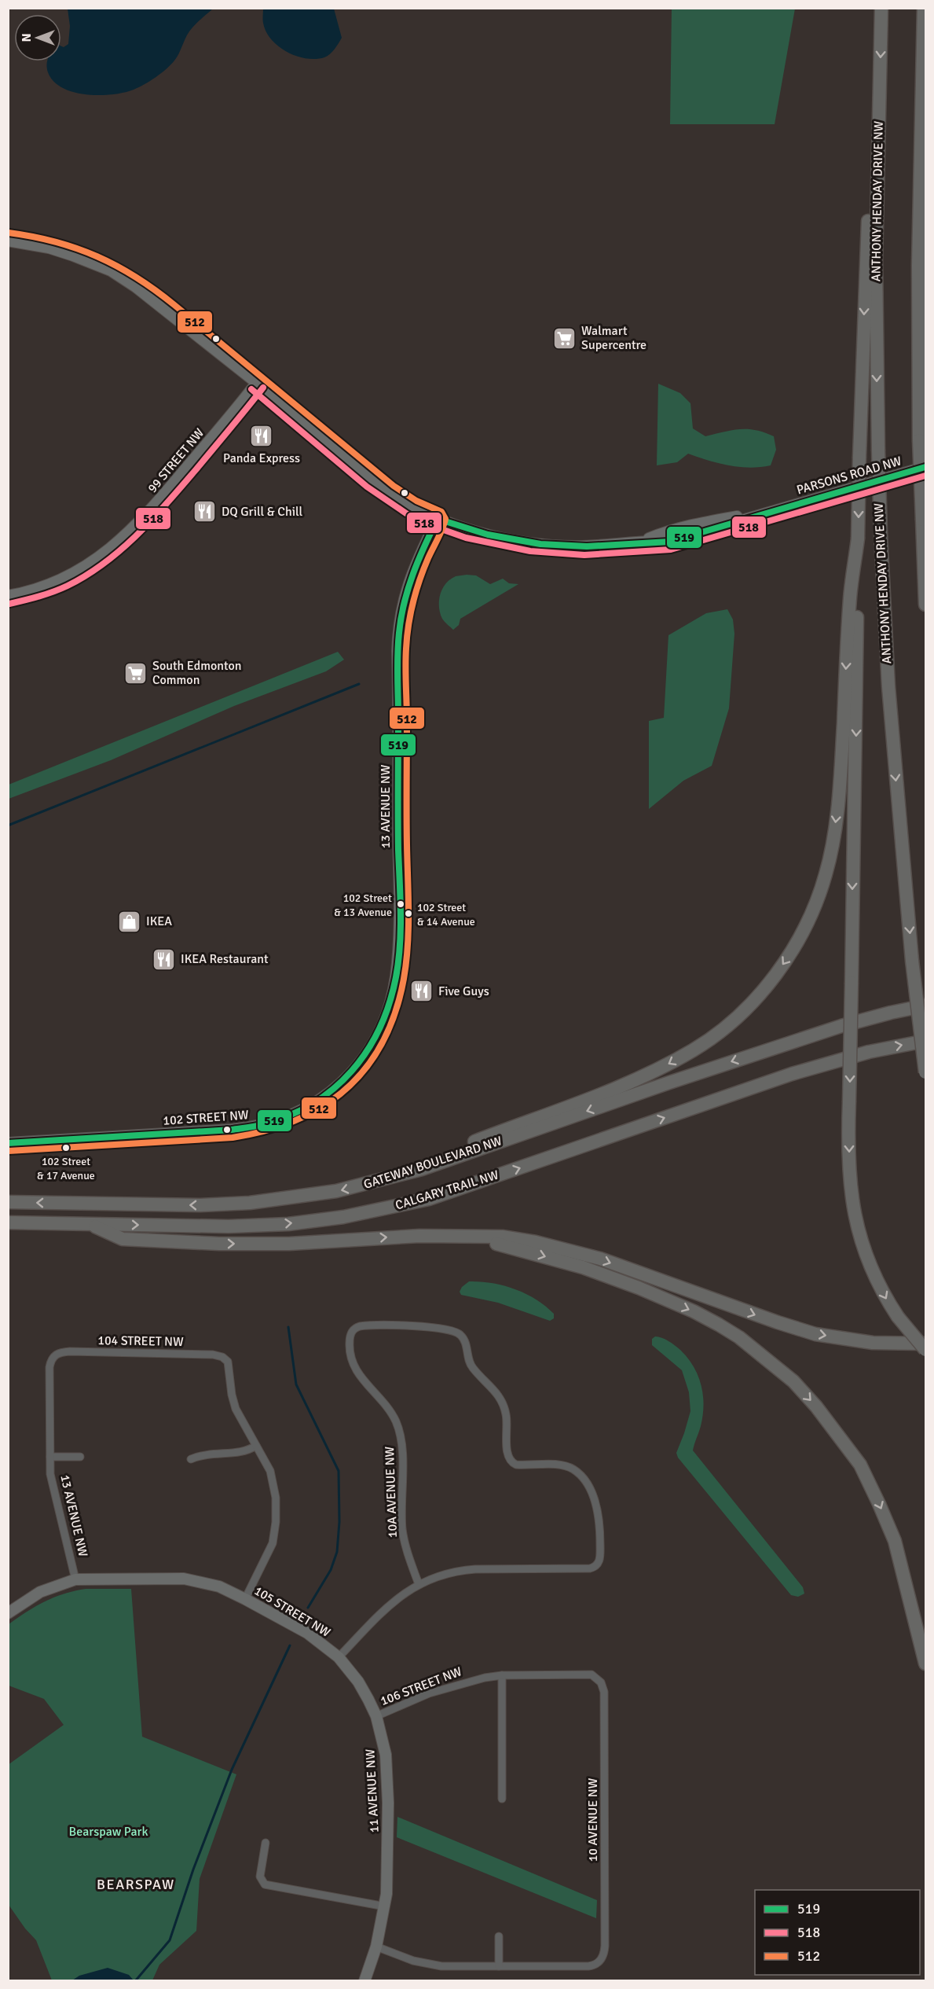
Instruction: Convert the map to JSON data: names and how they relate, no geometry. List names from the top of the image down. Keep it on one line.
{"streets":{"highway":["ANTHONY HENDAY DRIVE NW","GATEWAY BOULEVARD NW","CALGARY TRAIL NW"],"street":["99 STREET NW","PARSONS ROAD NW","13 AVENUE NW","102 STREET NW","104 STREET NW","10A AVENUE NW","105 STREET NW","106 STREET NW","11 AVENUE NW","10 AVENUE NW"]},"crossings":[["99 STREET NW","PARSONS ROAD NW"],["PARSONS ROAD NW","13 AVENUE NW"],["13 AVENUE NW","102 STREET NW"],["13 AVENUE NW","104 STREET NW"],["13 AVENUE NW","105 STREET NW"],["105 STREET NW","11 AVENUE NW"],["106 STREET NW","11 AVENUE NW"],["106 STREET NW","10 AVENUE NW"]],"districts":["BEARSPAW"],"parks":["Bearspaw Park"],"places":{"supermarket":["Walmart Supercentre","South Edmonton Common"],"restaurant":["Panda Express","DQ Grill & Chill","IKEA Restaurant","Five Guys"],"other":["102 Street & 13 Avenue","102 Street & 14 Avenue","102 Street & 17 Avenue"],"shop":["IKEA"]},"lines":["transit line 512","transit line 518","transit line 519"],"legend":["519","518","512"],"north":"left"}
